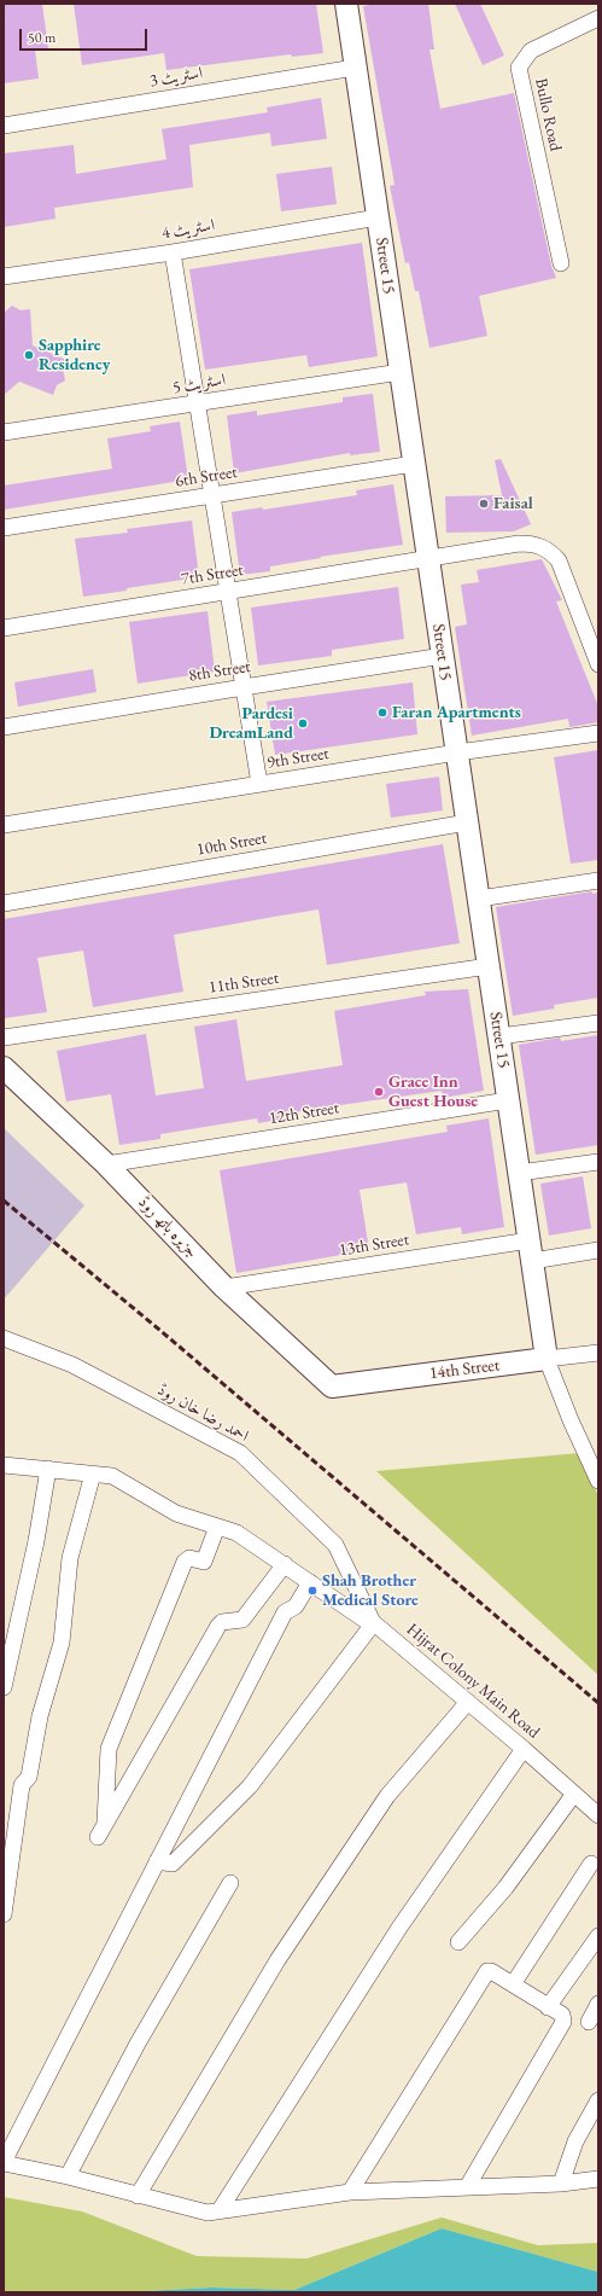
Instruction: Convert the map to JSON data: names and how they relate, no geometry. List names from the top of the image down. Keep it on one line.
{"streets":{"street":["اسٹریٹ 3","Bullo Road","اسٹریٹ 4","Street 15","اسٹریٹ 5","6th Street","7th Street","8th Street","9th Street","10th Street","11th Street","12th Street","جزیرہ باتھ روڈ","13th Street","14th Street","احمد رضا خان روڈ","Hijrat Colony Main Road"]},"crossings":[["اسٹریٹ 3","Street 15"],["اسٹریٹ 4","Street 15"],["Street 15","اسٹریٹ 5"],["Street 15","6th Street"],["Street 15","7th Street"],["Street 15","8th Street"],["Street 15","9th Street"],["Street 15","10th Street"],["Street 15","11th Street"],["Street 15","12th Street"],["Street 15","13th Street"],["Street 15","14th Street"],["12th Street","جزیرہ باتھ روڈ"],["جزیرہ باتھ روڈ","13th Street"],["جزیرہ باتھ روڈ","14th Street"],["احمد رضا خان روڈ","Hijrat Colony Main Road"]],"places":["Sapphire Residency","Faisal","Faran Apartments","Pardesi DreamLand","Grace Inn Guest House","Shah Brother Medical Store"],"scale_bar":"50 m"}
